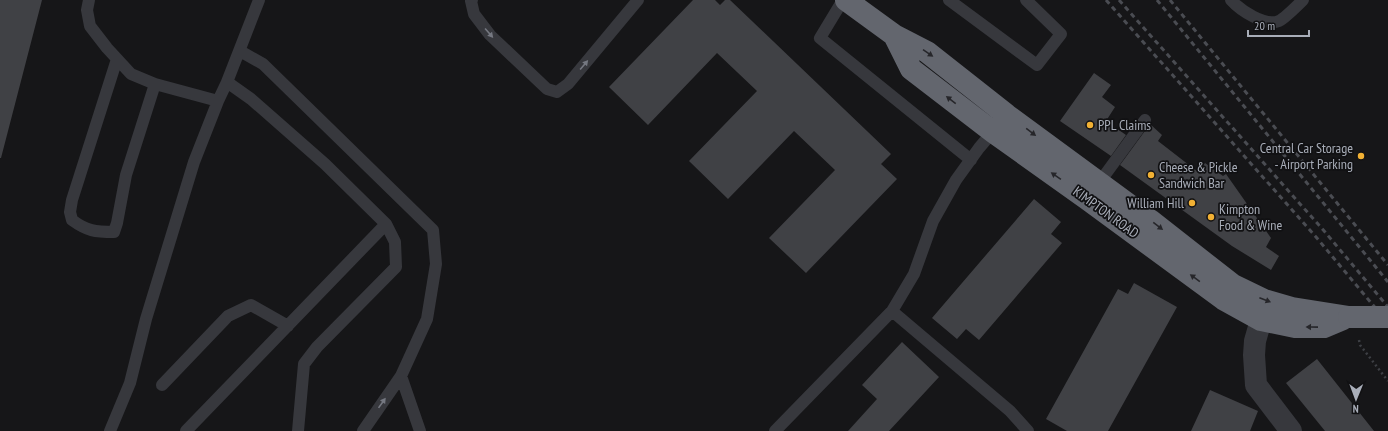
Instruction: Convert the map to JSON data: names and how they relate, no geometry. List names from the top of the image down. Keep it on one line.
{"streets":{"highway":["KIMPTON ROAD"]},"places":["PPL Claims","Central Car Storage - Airport Parking","Cheese & Pickle Sandwich Bar","William Hill","Kimpton Food & Wine"],"scale_bar":"20 m","north":"bottom"}
